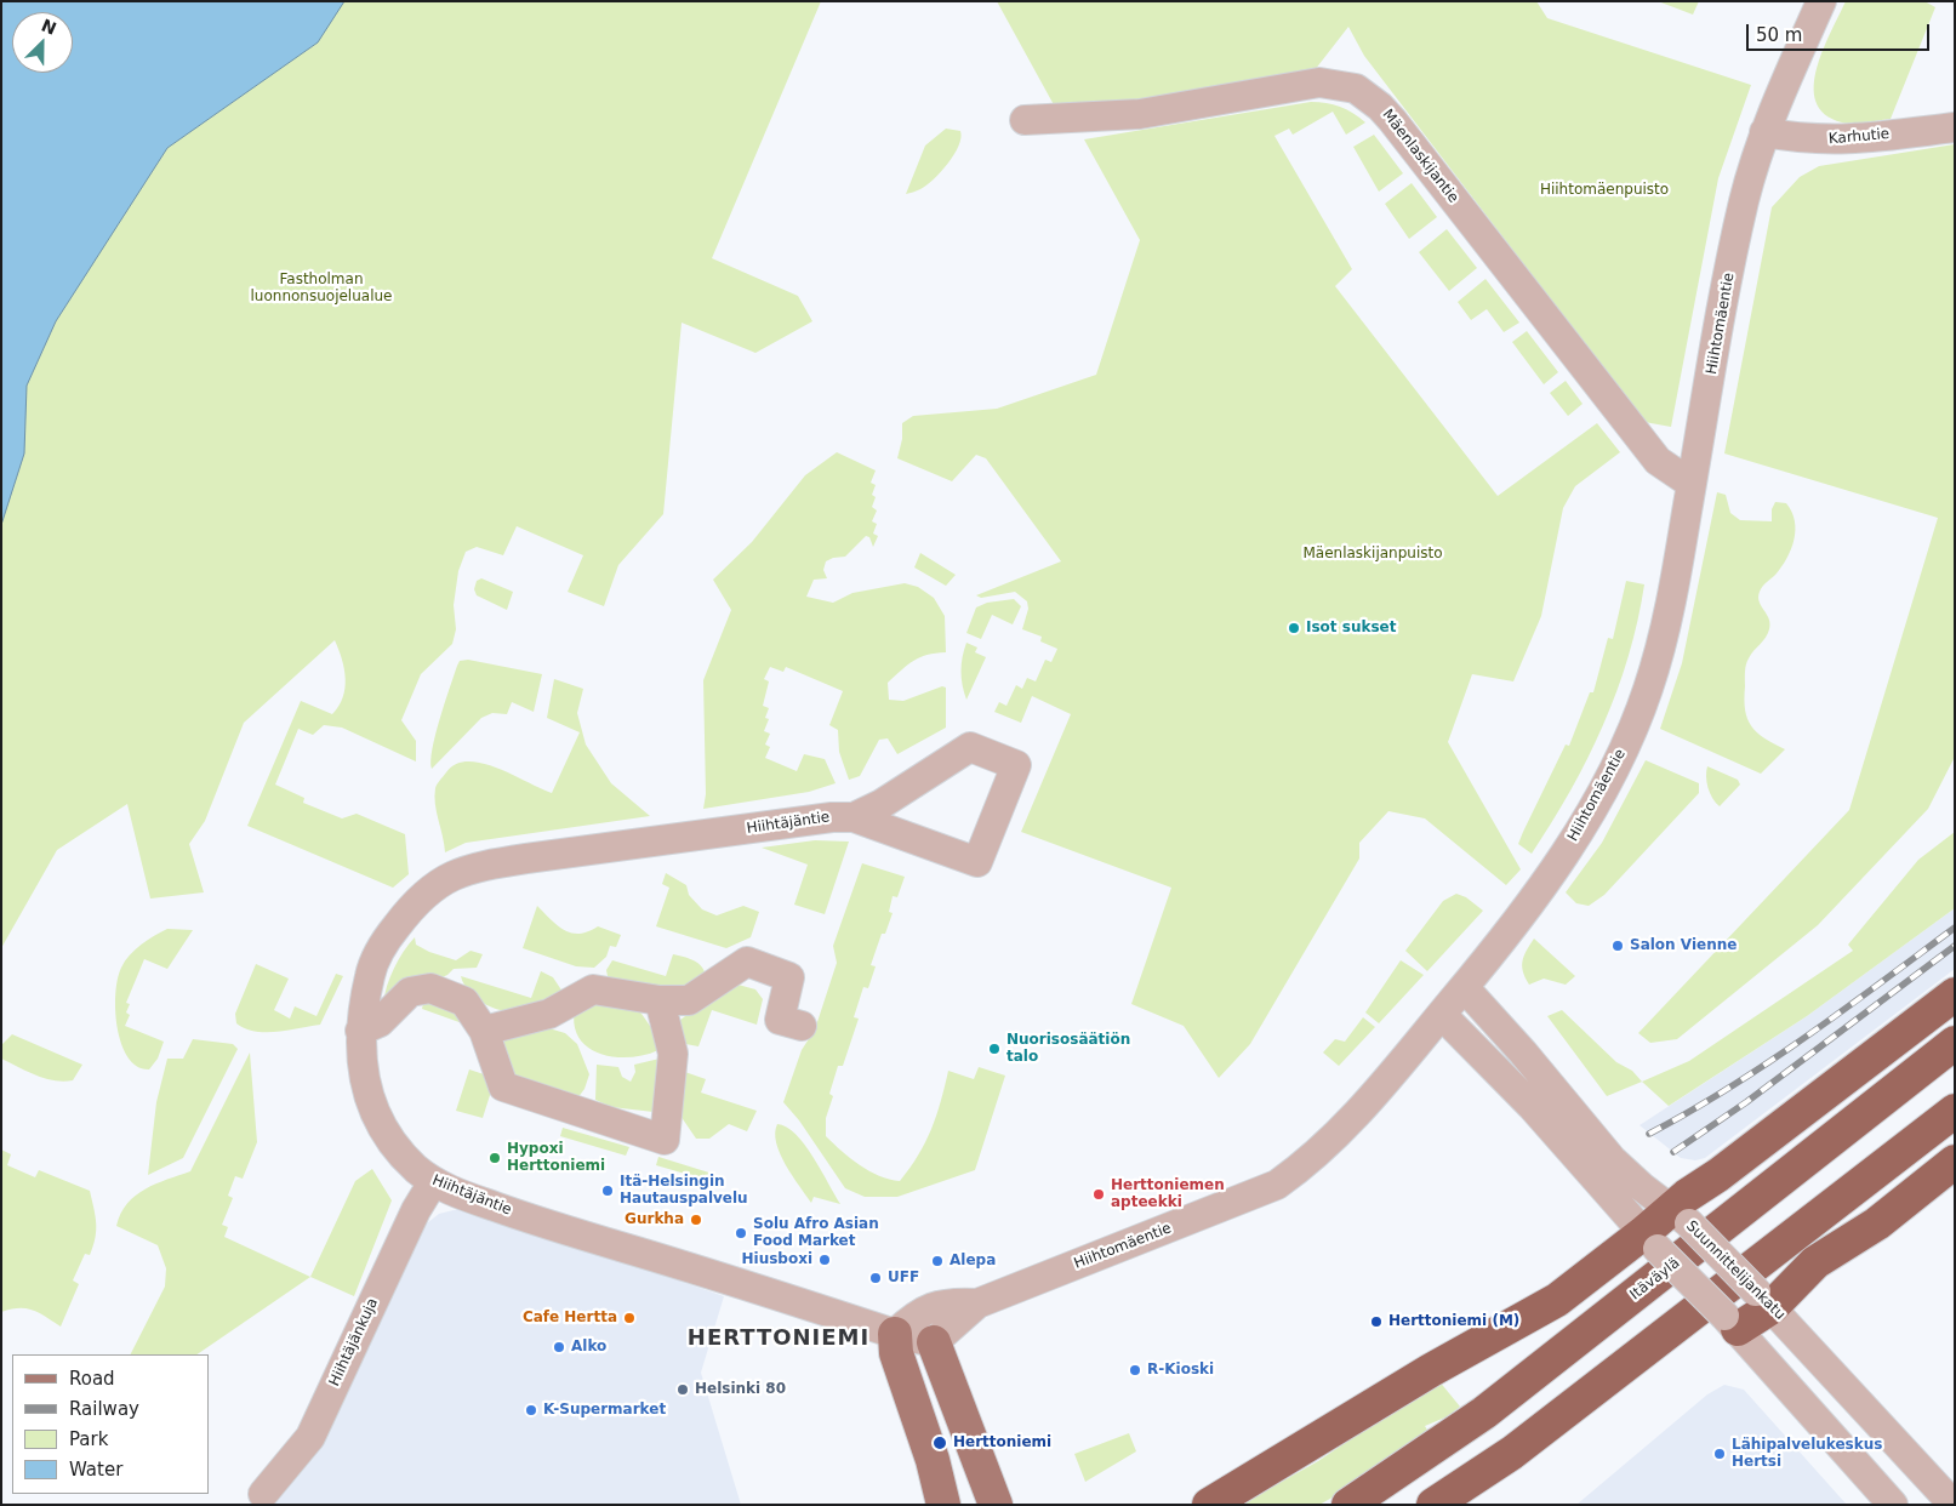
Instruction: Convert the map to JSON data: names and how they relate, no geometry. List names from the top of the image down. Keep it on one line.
{"streets":{"highway":["Itäväylä"],"street":["Karhutie","Mäenlaskijantie","Hiihtomäentie","Hiihtäjäntie","Suunnittelijankatu","Hiihtäjänkuja"]},"crossings":[["Karhutie","Hiihtomäentie"],["Mäenlaskijantie","Hiihtomäentie"],["Hiihtomäentie","Hiihtäjäntie"],["Hiihtomäentie","Suunnittelijankatu"],["Hiihtäjäntie","Hiihtäjänkuja"]],"districts":["HERTTONIEMI"],"parks":["Hiihtomäenpuisto","Fastholman luonnonsuojelualue","Mäenlaskijanpuisto"],"places":["Isot sukset","Salon Vienne","Nuorisosäätiön talo","Hypoxi Herttoniemi","Itä-Helsingin Hautauspalvelu","Herttoniemen apteekki","Gurkha","Solu Afro Asian Food Market","Hiusboxi","Alepa","UFF","Cafe Hertta","Herttoniemi (M)","Alko","R-Kioski","Helsinki 80","K-Supermarket","Herttoniemi","Lähipalvelukeskus Hertsi"],"legend":["Road","Railway","Park","Water"],"scale_bar":"50 m","north":"top right"}
